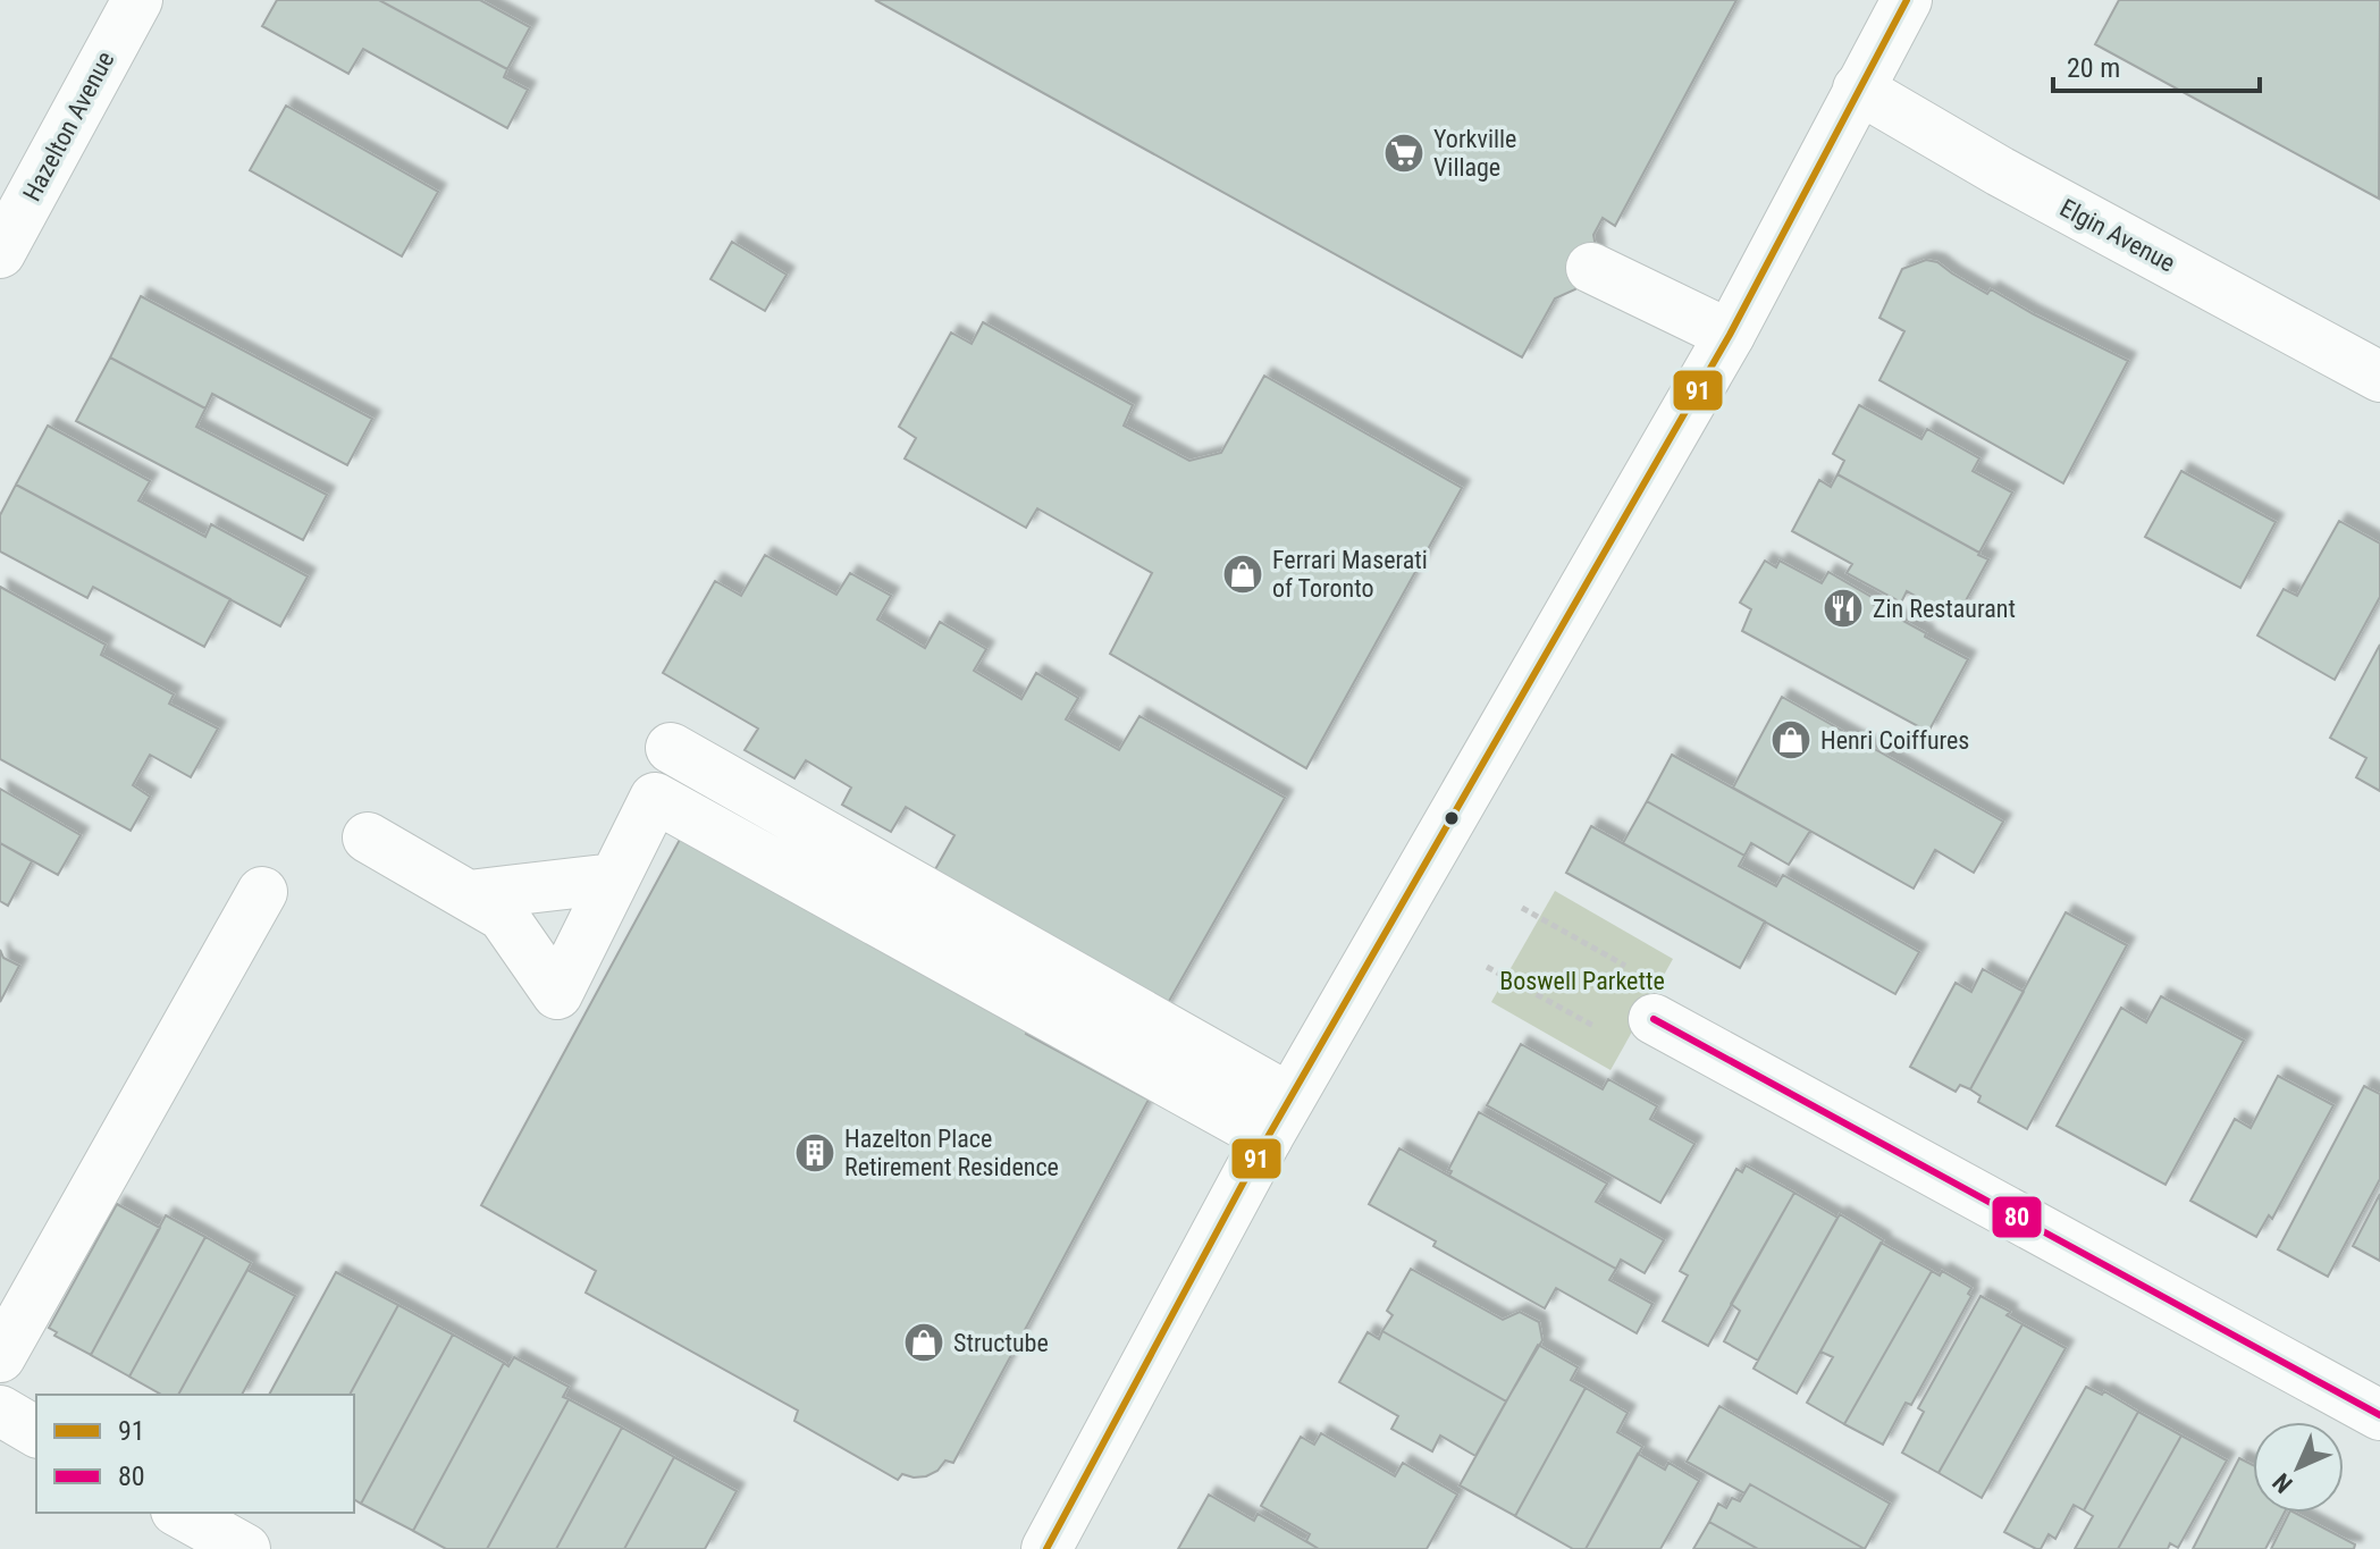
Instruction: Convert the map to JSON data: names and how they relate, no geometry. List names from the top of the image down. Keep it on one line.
{"streets":{"street":["Hazelton Avenue","Elgin Avenue"]},"parks":["Boswell Parkette"],"places":{"supermarket":["Yorkville Village"],"shop":["Ferrari Maserati of Toronto","Henri Coiffures","Structube"],"restaurant":["Zin Restaurant"],"building":["Hazelton Place Retirement Residence"]},"lines":["transit line 91","transit line 80"],"legend":["91","80"],"scale_bar":"20 m","north":"bottom left"}
